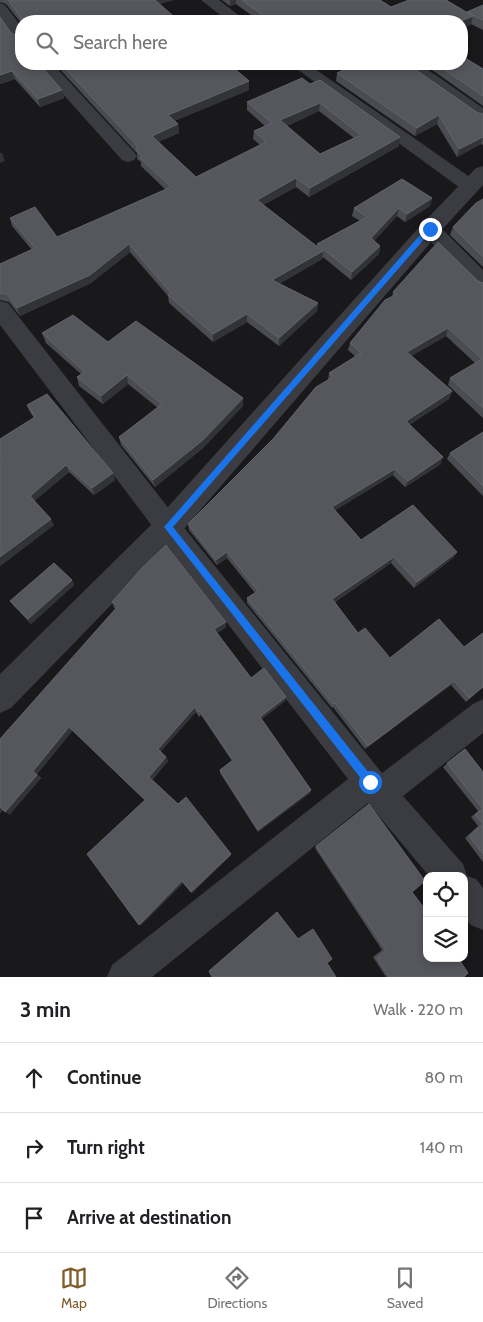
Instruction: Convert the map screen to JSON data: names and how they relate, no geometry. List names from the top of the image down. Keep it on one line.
{"page":{"search":"Search here","heading":["3 min","Walk · 220 m"],"list":[["Continue","80 m"],["Turn right","140 m"],"Arrive at destination"],"nav":["Map","Directions","Saved"]}}
